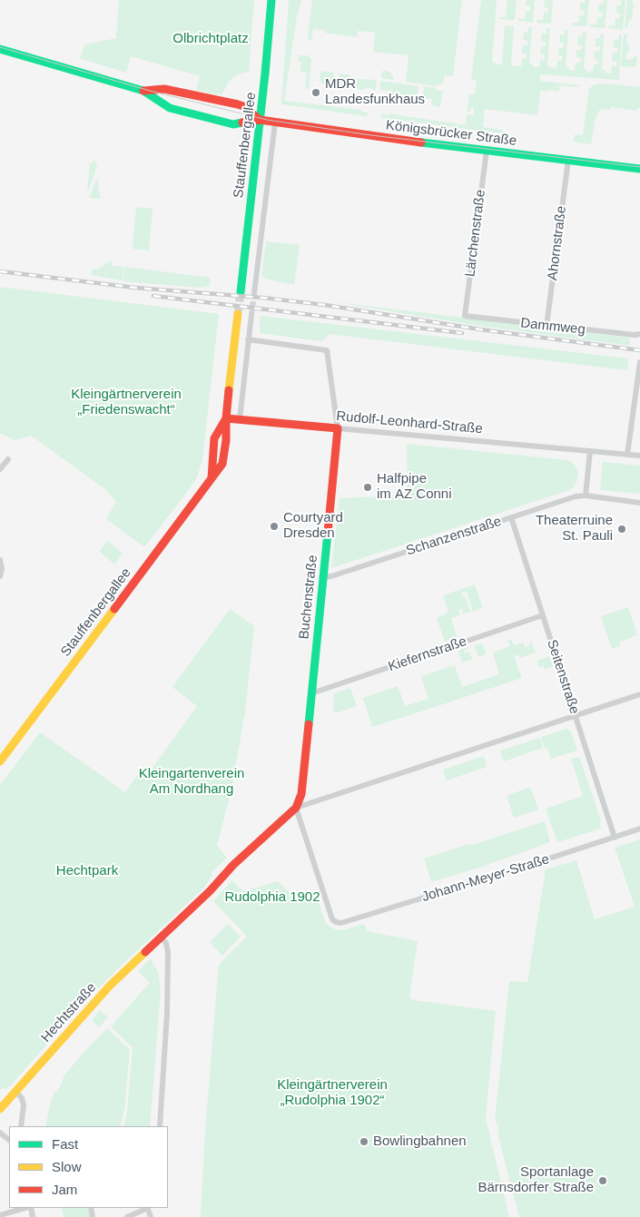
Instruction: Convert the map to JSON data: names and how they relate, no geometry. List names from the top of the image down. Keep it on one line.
{"streets":{"main road":["Königsbrücker Straße","Stauffenbergallee","Rudolf-Leonhard-Straße","Buchenstraße","Hechtstraße"],"street":["Lärchenstraße","Ahornstraße","Dammweg","Schanzenstraße","Kiefernstraße","Seitenstraße","Johann-Meyer-Straße"]},"crossings":[["Königsbrücker Straße","Stauffenbergallee"],["Königsbrücker Straße","Lärchenstraße"],["Königsbrücker Straße","Ahornstraße"],["Stauffenbergallee","Rudolf-Leonhard-Straße"],["Lärchenstraße","Dammweg"],["Ahornstraße","Dammweg"],["Rudolf-Leonhard-Straße","Buchenstraße"],["Schanzenstraße","Buchenstraße"],["Schanzenstraße","Seitenstraße"],["Buchenstraße","Kiefernstraße"],["Buchenstraße","Johann-Meyer-Straße"],["Buchenstraße","Hechtstraße"],["Kiefernstraße","Seitenstraße"],["Seitenstraße","Johann-Meyer-Straße"],["Johann-Meyer-Straße","Hechtstraße"]],"parks":["Olbrichtplatz","Kleingärtnerverein „Friedenswacht“","Kleingartenverein Am Nordhang","Hechtpark","Rudolphia 1902","Kleingärtnerverein „Rudolphia 1902“"],"places":["MDR Landesfunkhaus","Halfpipe im AZ Conni","Courtyard Dresden","Theaterruine St. Pauli","Bowlingbahnen","Sportanlage Bärnsdorfer Straße"],"legend":["Fast","Slow","Jam"]}
